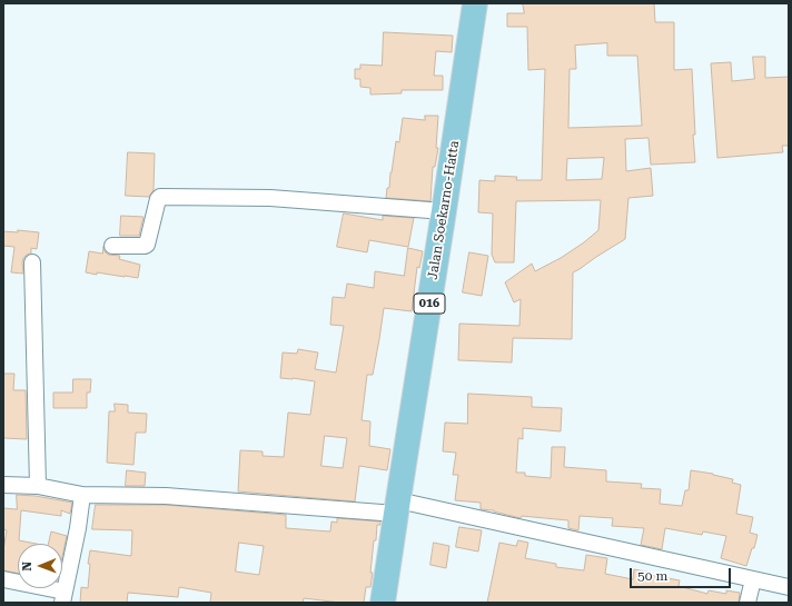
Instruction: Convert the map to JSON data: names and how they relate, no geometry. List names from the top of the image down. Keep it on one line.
{"streets":{"main road":["Jalan Soekarno-Hatta","016"]},"scale_bar":"50 m","north":"left"}
